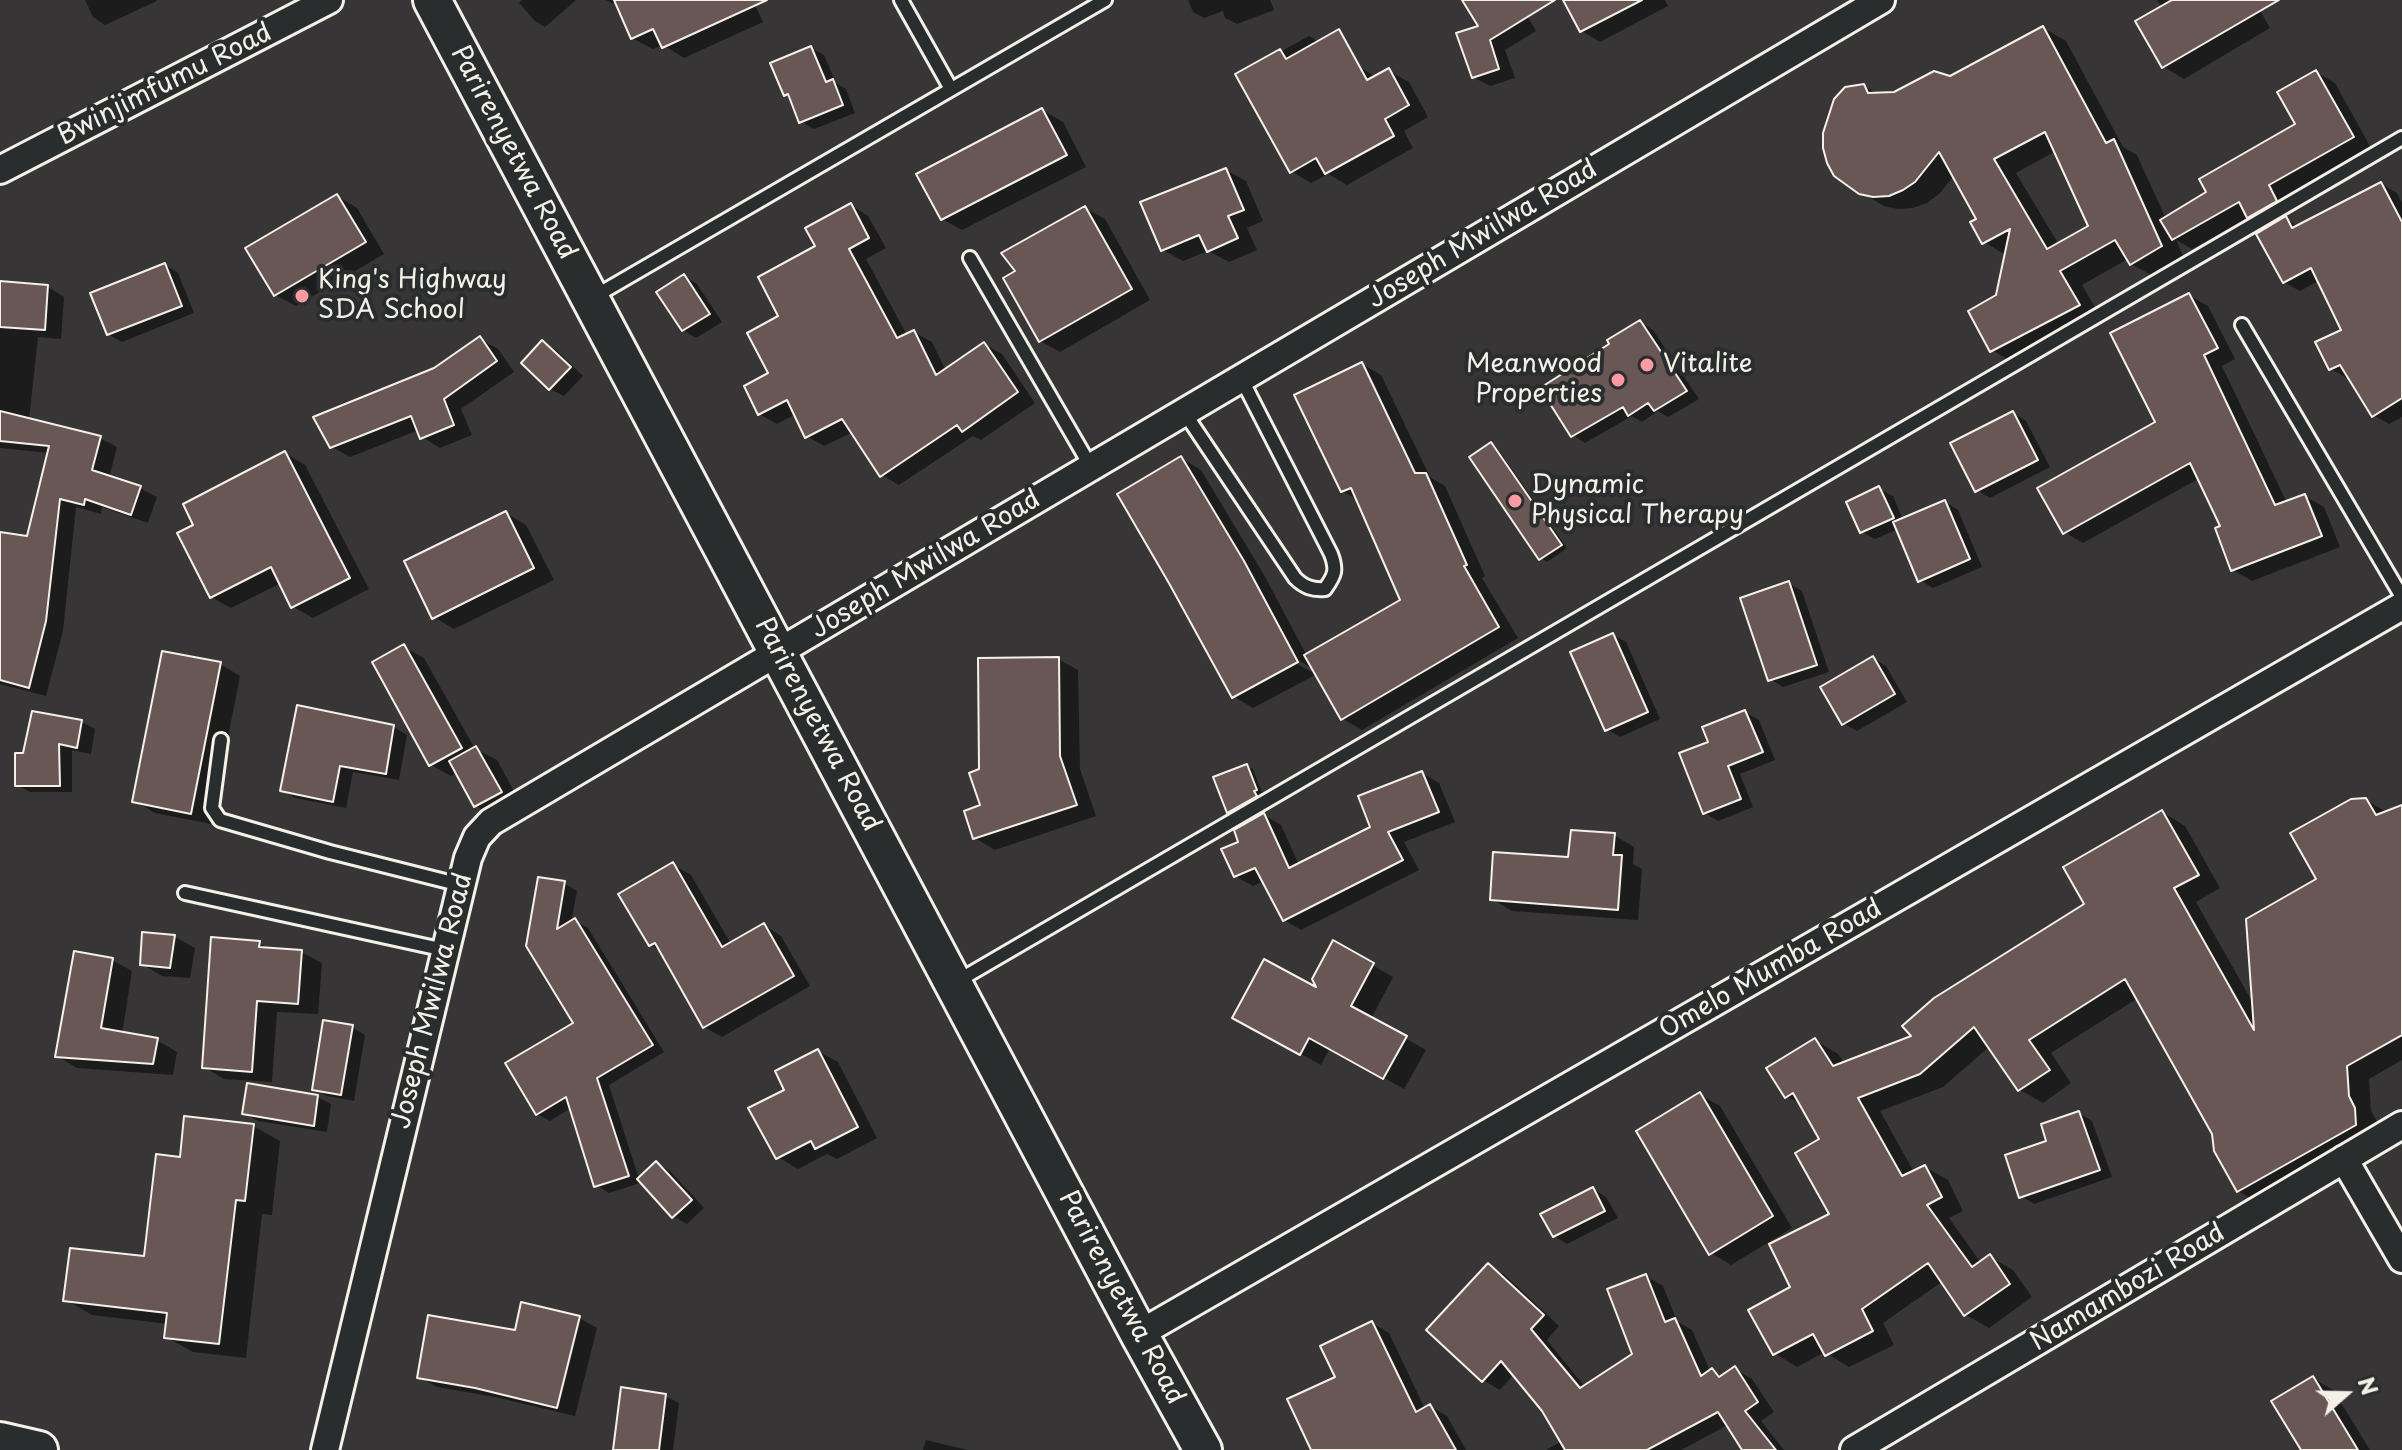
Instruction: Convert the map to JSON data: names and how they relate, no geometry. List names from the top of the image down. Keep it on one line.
{"streets":{"main road":["Parirenyetwa Road"],"street":["Bwinjimfumu Road","Joseph Mwilwa Road","Omelo Mumba Road","Namambozi Road"]},"crossings":[["Parirenyetwa Road","Joseph Mwilwa Road"],["Parirenyetwa Road","Omelo Mumba Road"]],"places":["King's Highway SDA School","Vitalite","Meanwood Properties","Dynamic Physical Therapy"],"north":"right"}
